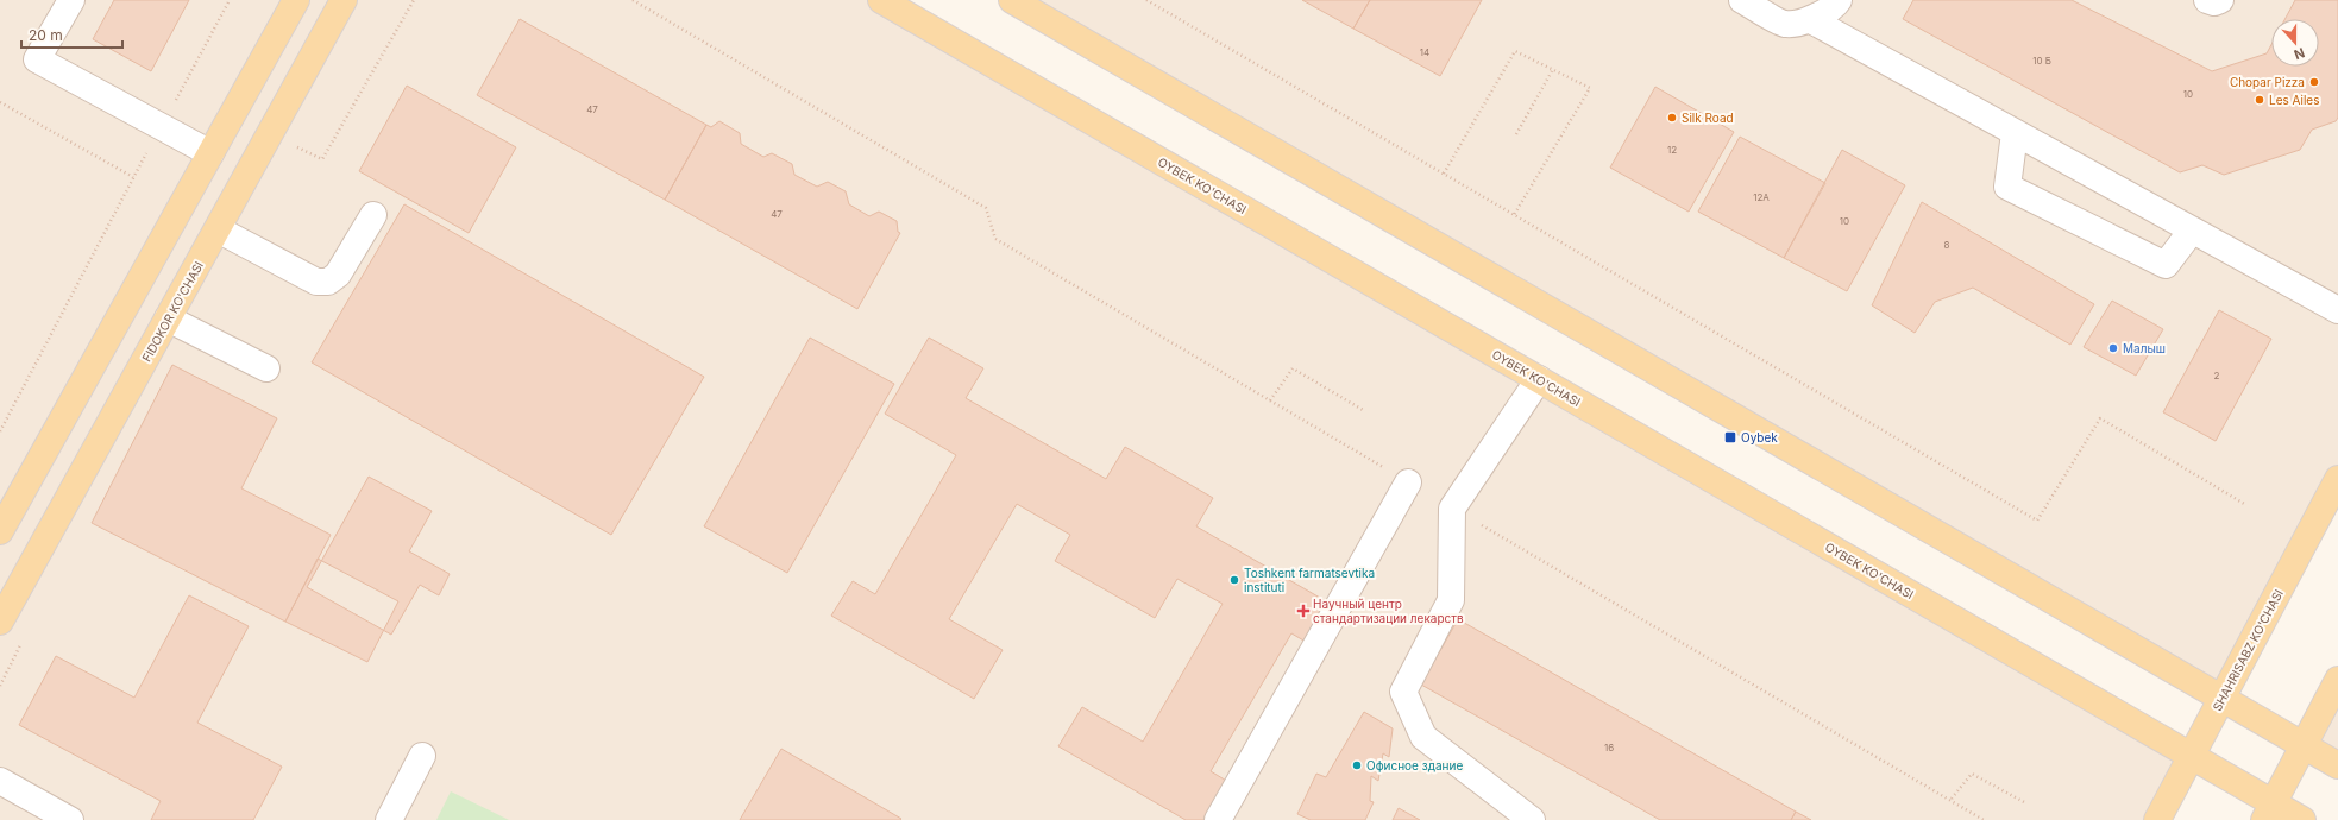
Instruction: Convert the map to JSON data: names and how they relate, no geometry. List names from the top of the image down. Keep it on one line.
{"streets":{"main road":["OYBEK KO'CHASI","FIDOKOR KO'CHASI","SHAHRISABZ KO'CHASI"]},"crossings":[["OYBEK KO'CHASI","SHAHRISABZ KO'CHASI"]],"places":{"other":["Chopar Pizza","Les Ailes","Silk Road","Малыш","Toshkent farmatsevtika instituti","Офисное здание"],"transit":["Oybek"],"health":["Научный центр стандартизации лекарств"]},"house_numbers":["14","10 Б","10","47","12","12A","47","10","8","2","16"],"scale_bar":"20 m","north":"bottom"}
